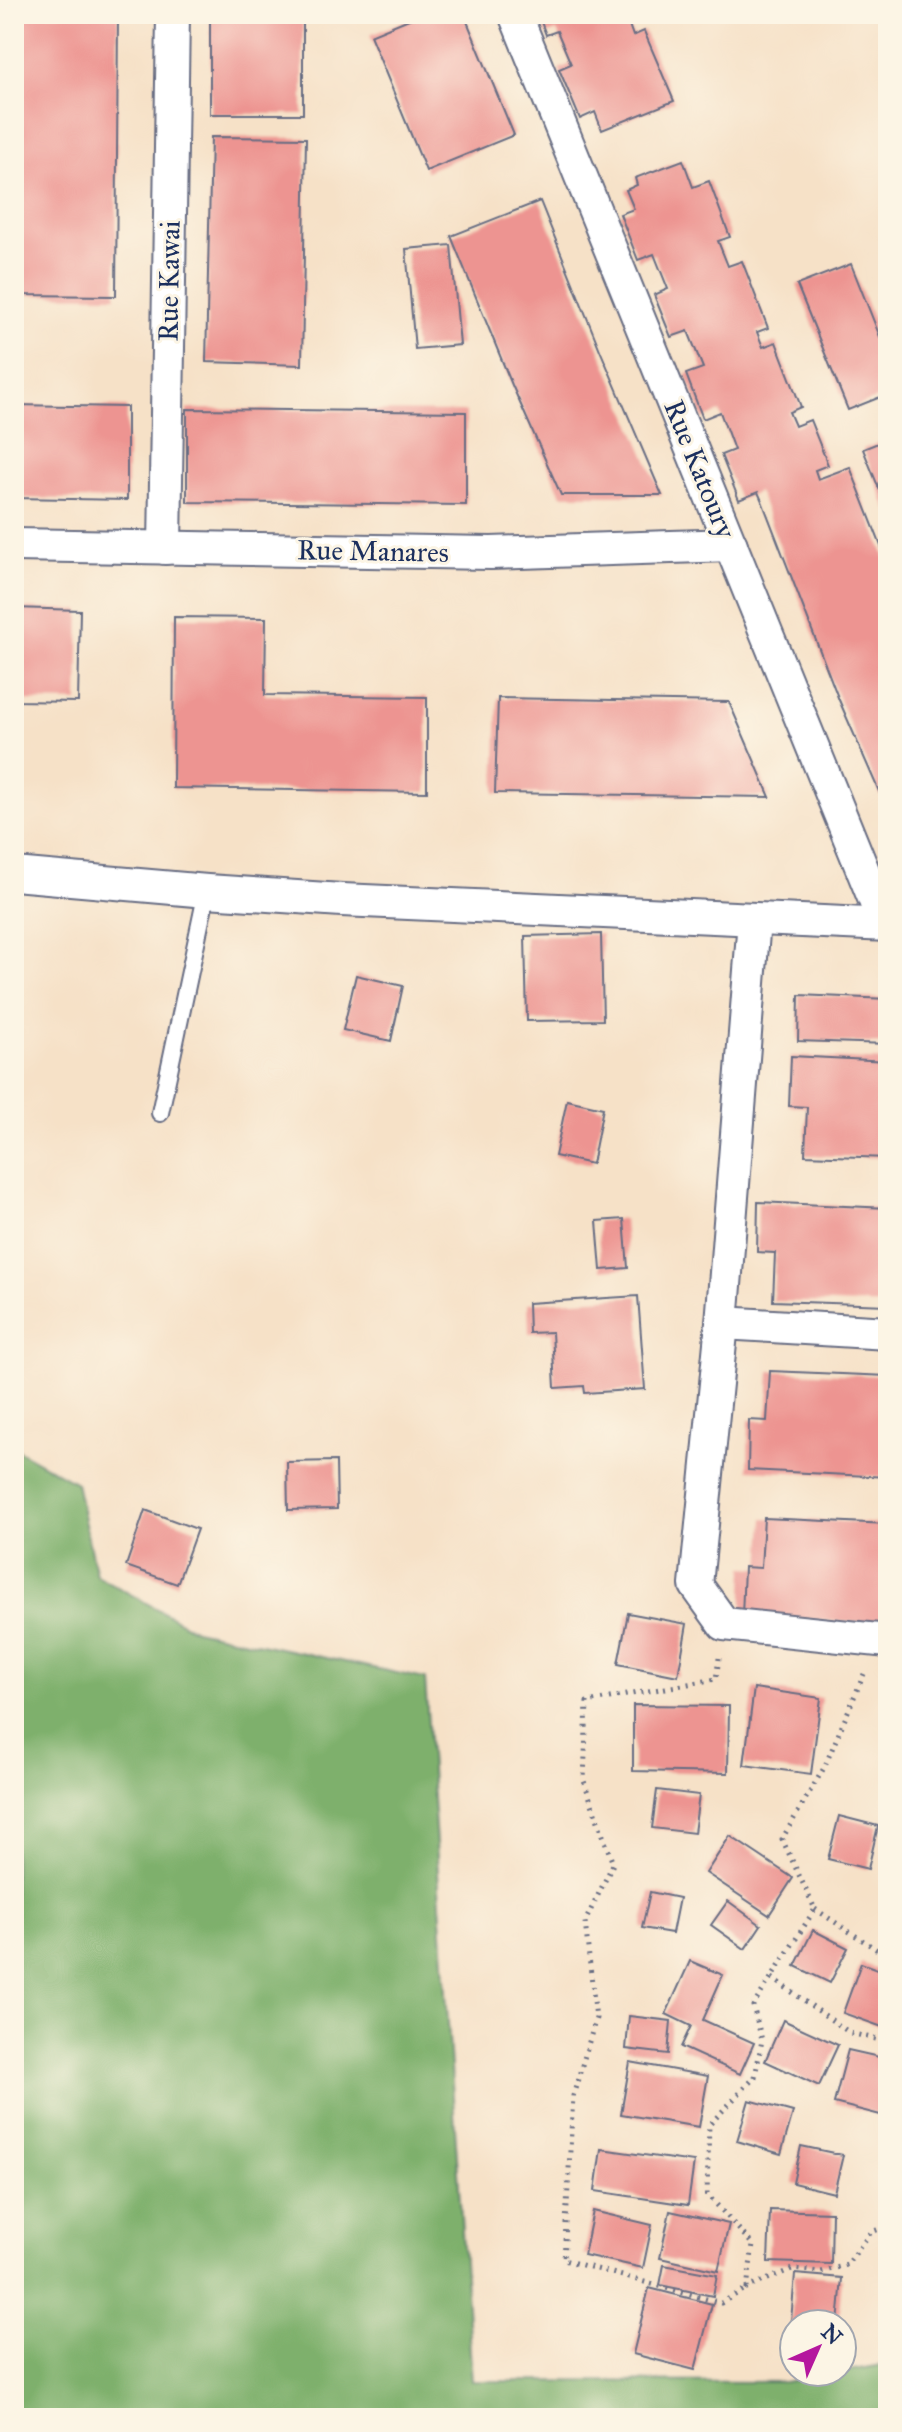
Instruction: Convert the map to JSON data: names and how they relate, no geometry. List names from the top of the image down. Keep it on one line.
{"streets":{"street":["Rue Kawai","Rue Katoury","Rue Manares"]},"crossings":[["Rue Kawai","Rue Manares"],["Rue Katoury","Rue Manares"]],"north":"top right"}
